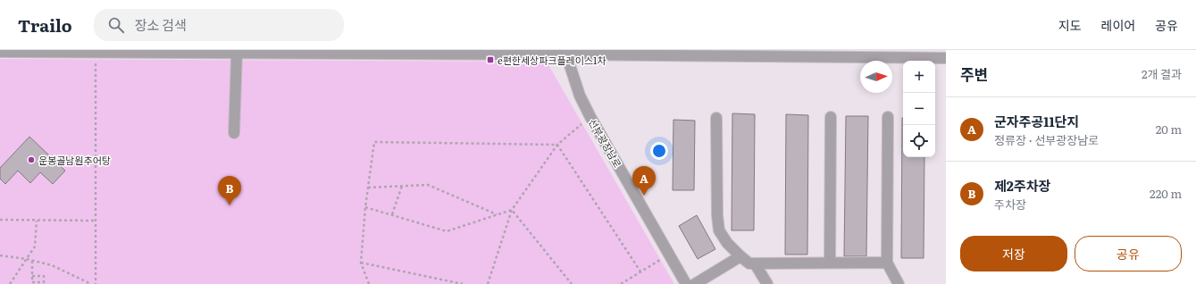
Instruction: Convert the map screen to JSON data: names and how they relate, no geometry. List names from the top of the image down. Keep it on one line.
{"streets":{"street":["선부광장남로"]},"places":{"transit":["e편한세상파크플레이스1차"],"other":["운봉골남원추어탕"]},"north":"right","page":{"header":"Trailo","search":"장소 검색","nav":["지도","레이어","공유"],"heading":["주변","2개 결과"],"map_buttons":["+","−"],"list":[{"mark":"A","name":"군자주공11단지","note":"정류장 · 선부광장남로","value":"20 m"},{"mark":"B","name":"제2주차장","note":"주차장","value":"220 m"}],"pins":["A","B"],"buttons":["저장","공유"]}}
